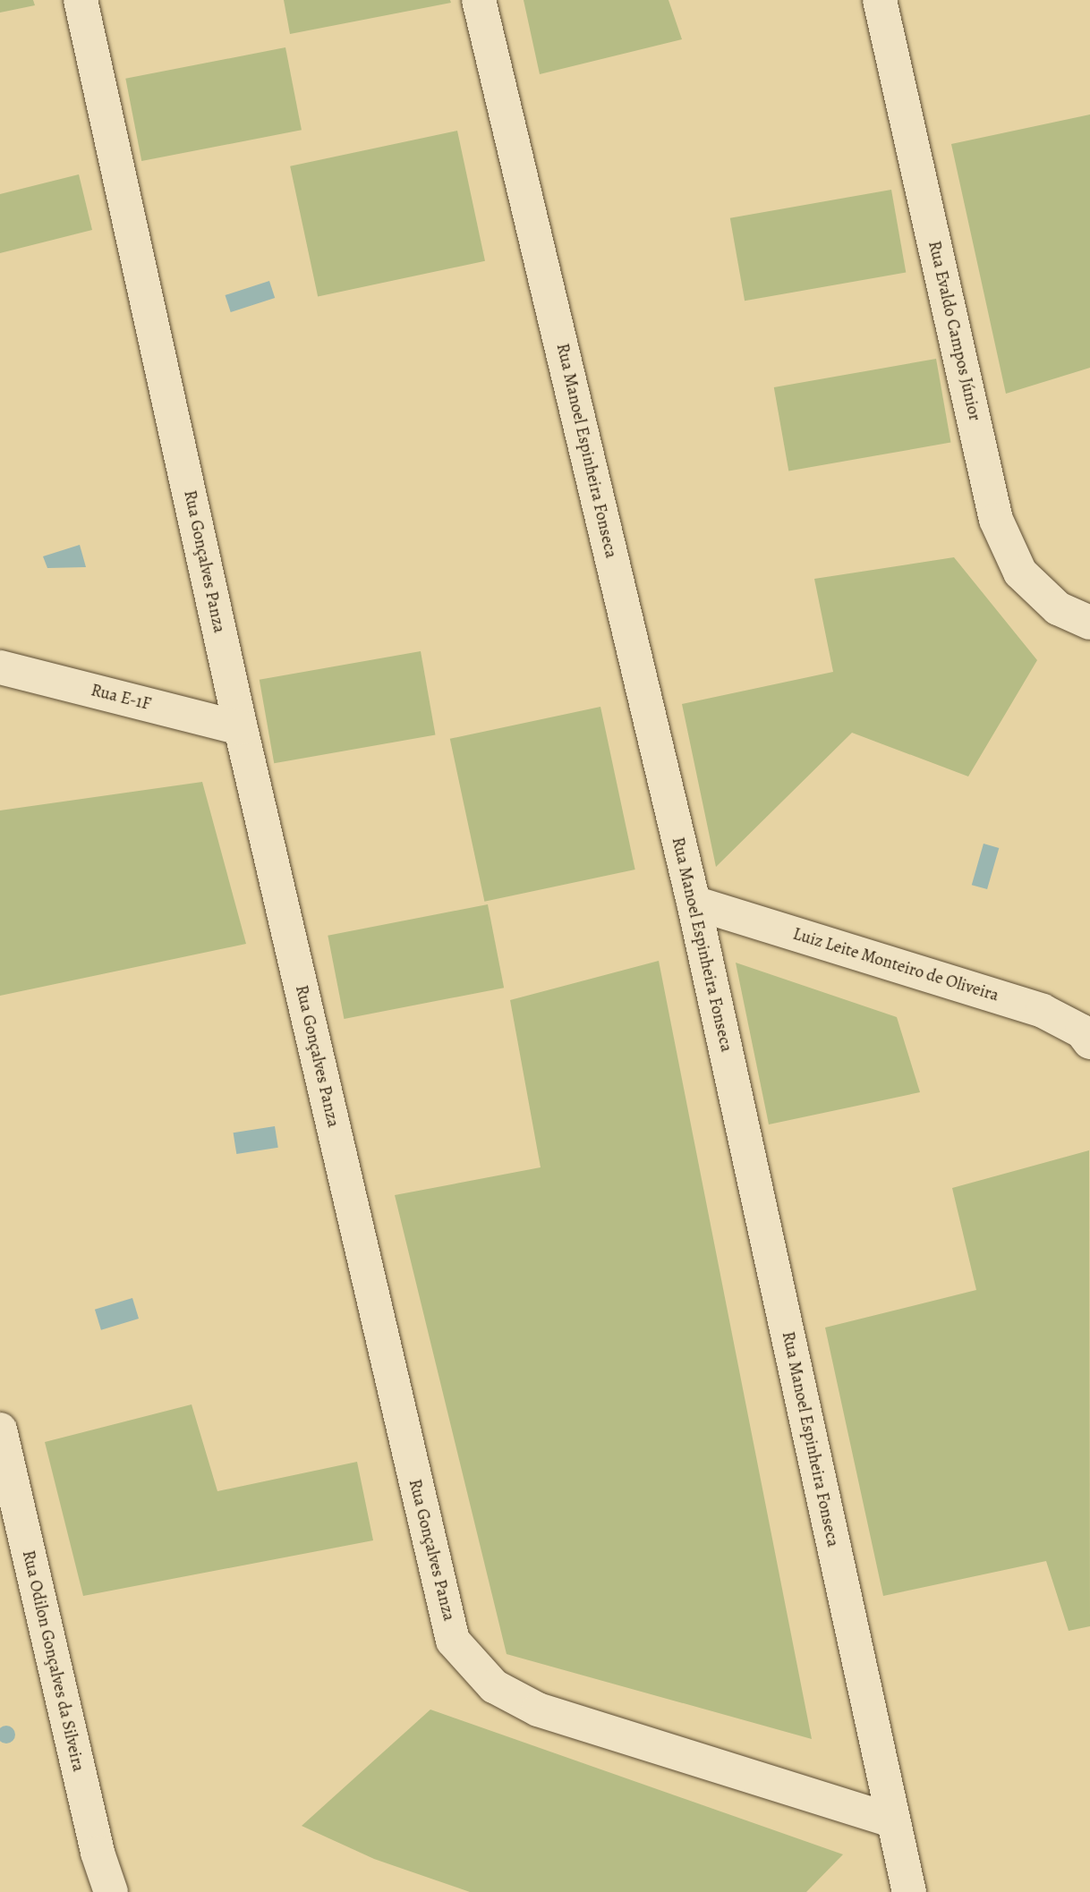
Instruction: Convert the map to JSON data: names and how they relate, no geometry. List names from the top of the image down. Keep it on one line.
{"streets":{"street":["Rua Evaldo Campos Júnior","Rua Manoel Espinheira Fonseca","Rua Gonçalves Panza","Rua E-1F","Luiz Leite Monteiro de Oliveira","Rua Odilon Gonçalves da Silveira"]},"crossings":[["Rua Manoel Espinheira Fonseca","Rua Gonçalves Panza"],["Rua Manoel Espinheira Fonseca","Luiz Leite Monteiro de Oliveira"],["Rua Gonçalves Panza","Rua E-1F"]]}
